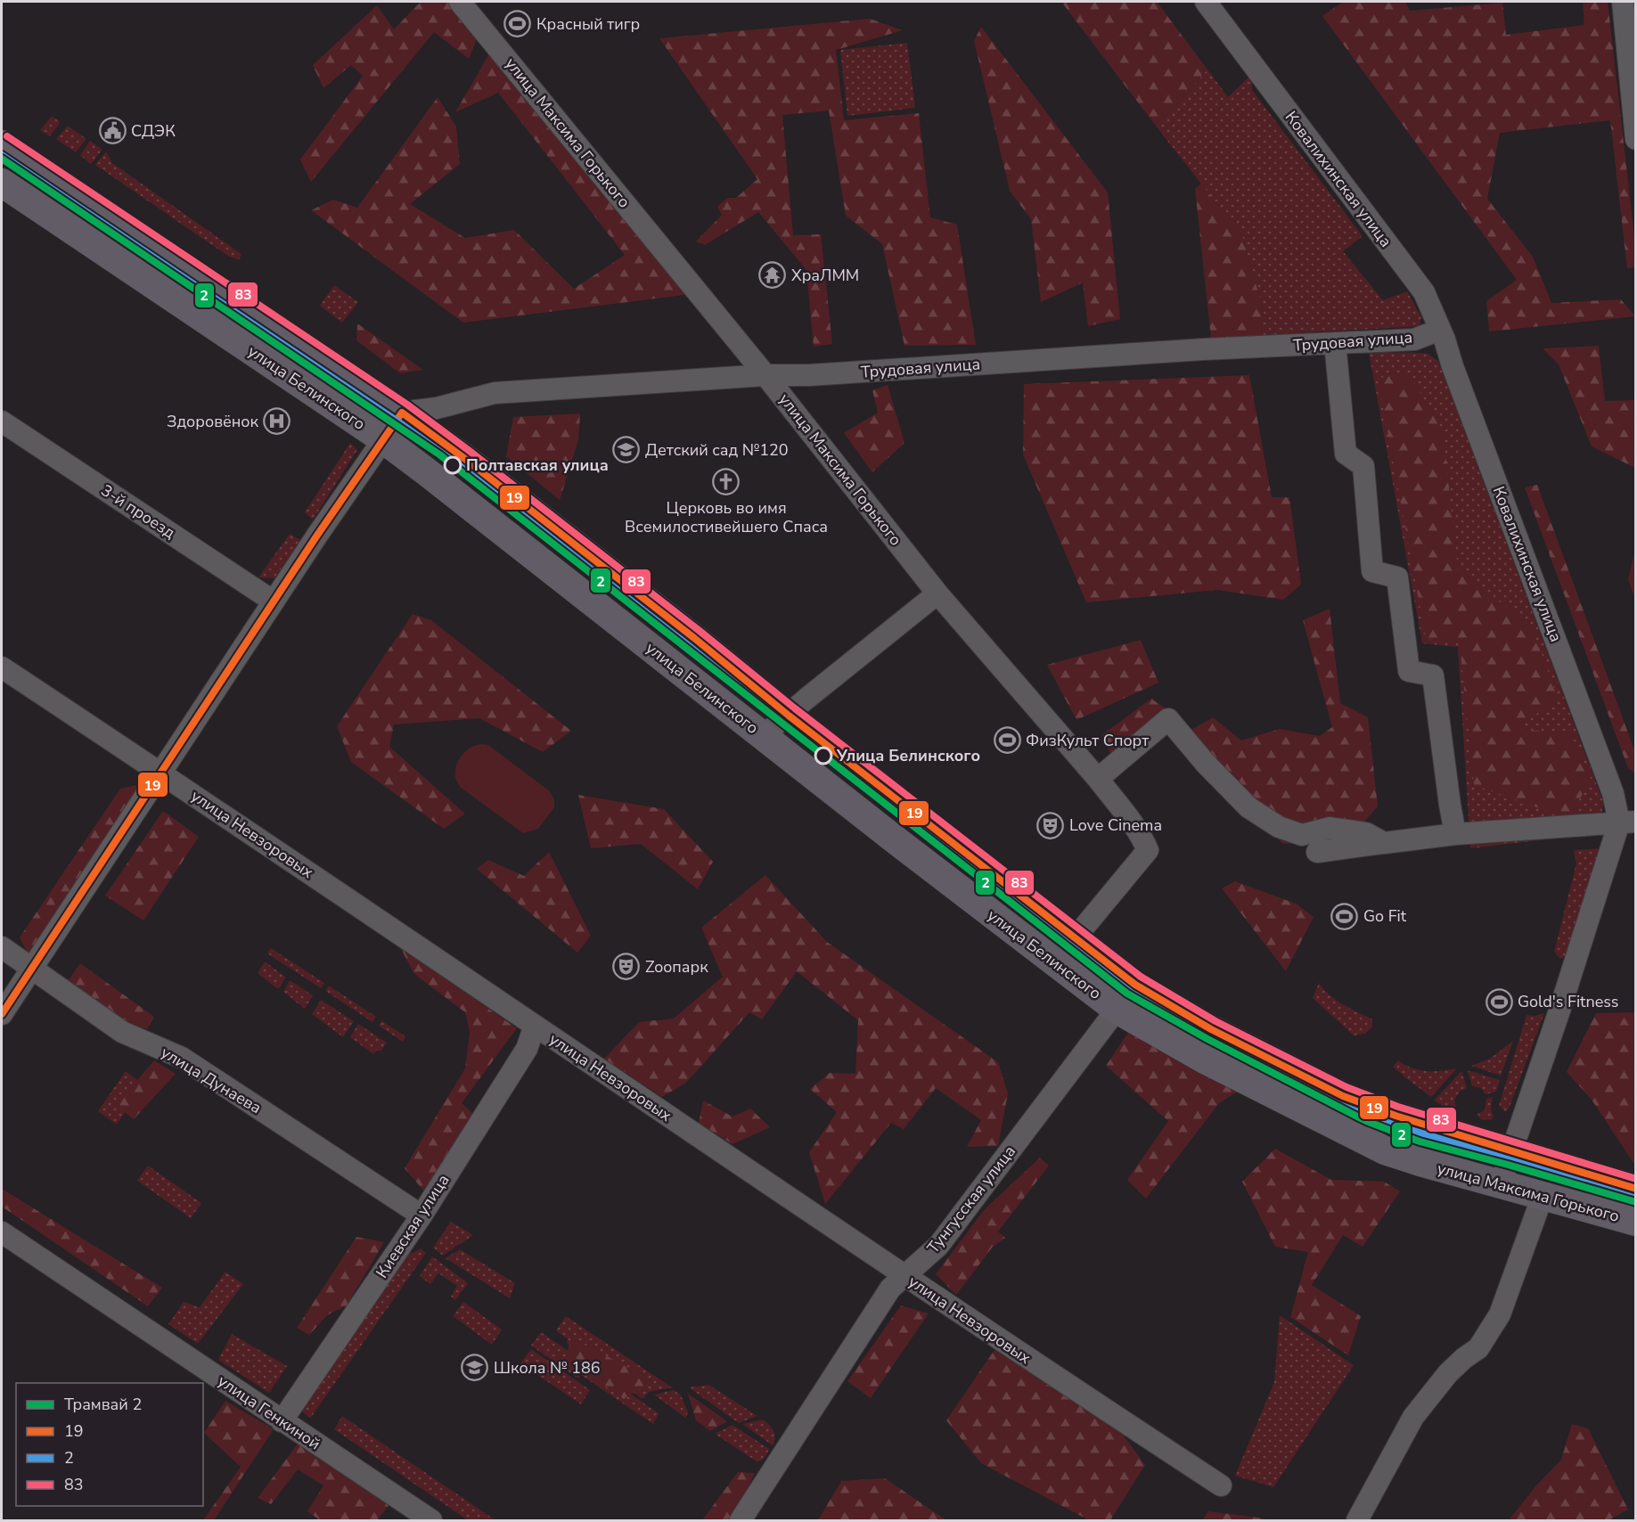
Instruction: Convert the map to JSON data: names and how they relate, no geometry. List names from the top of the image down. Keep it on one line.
{"streets":{"main road":["улица Максима Горького","улица Белинского"],"street":["Ковалихинская улица","Трудовая улица","3-й проезд","улица Невзоровых","улица Дунаева","Тунгусская улица","Киевская улица","улица Генкиной"]},"crossings":[["улица Максима Горького","Трудовая улица"],["улица Максима Горького","улица Белинского"],["Ковалихинская улица","Трудовая улица"],["Трудовая улица","улица Белинского"],["улица Белинского","Тунгусская улица"],["улица Невзоровых","Тунгусская улица"],["улица Невзоровых","Киевская улица"],["улица Дунаева","Киевская улица"],["Киевская улица","улица Генкиной"]],"places":{"sports":["Красный тигр","ФизКульт Спорт","Go Fit","Gold's Fitness"],"public building":["СДЭК"],"temple":["ХраЛММ"],"hospital":["Здоровёнок"],"school or university":["Детский сад №120","Школа № 186"],"other":["Полтавская улица","Улица Белинского"],"church":["Церковь во имя Всемилостивейшего Спаса"],"theatre":["Love Cinema","Zooпарк"]},"lines":["transit line 83","transit line 2","tram line 2","transit line 19"],"legend":["Трамвай 2","19","2","83"]}
